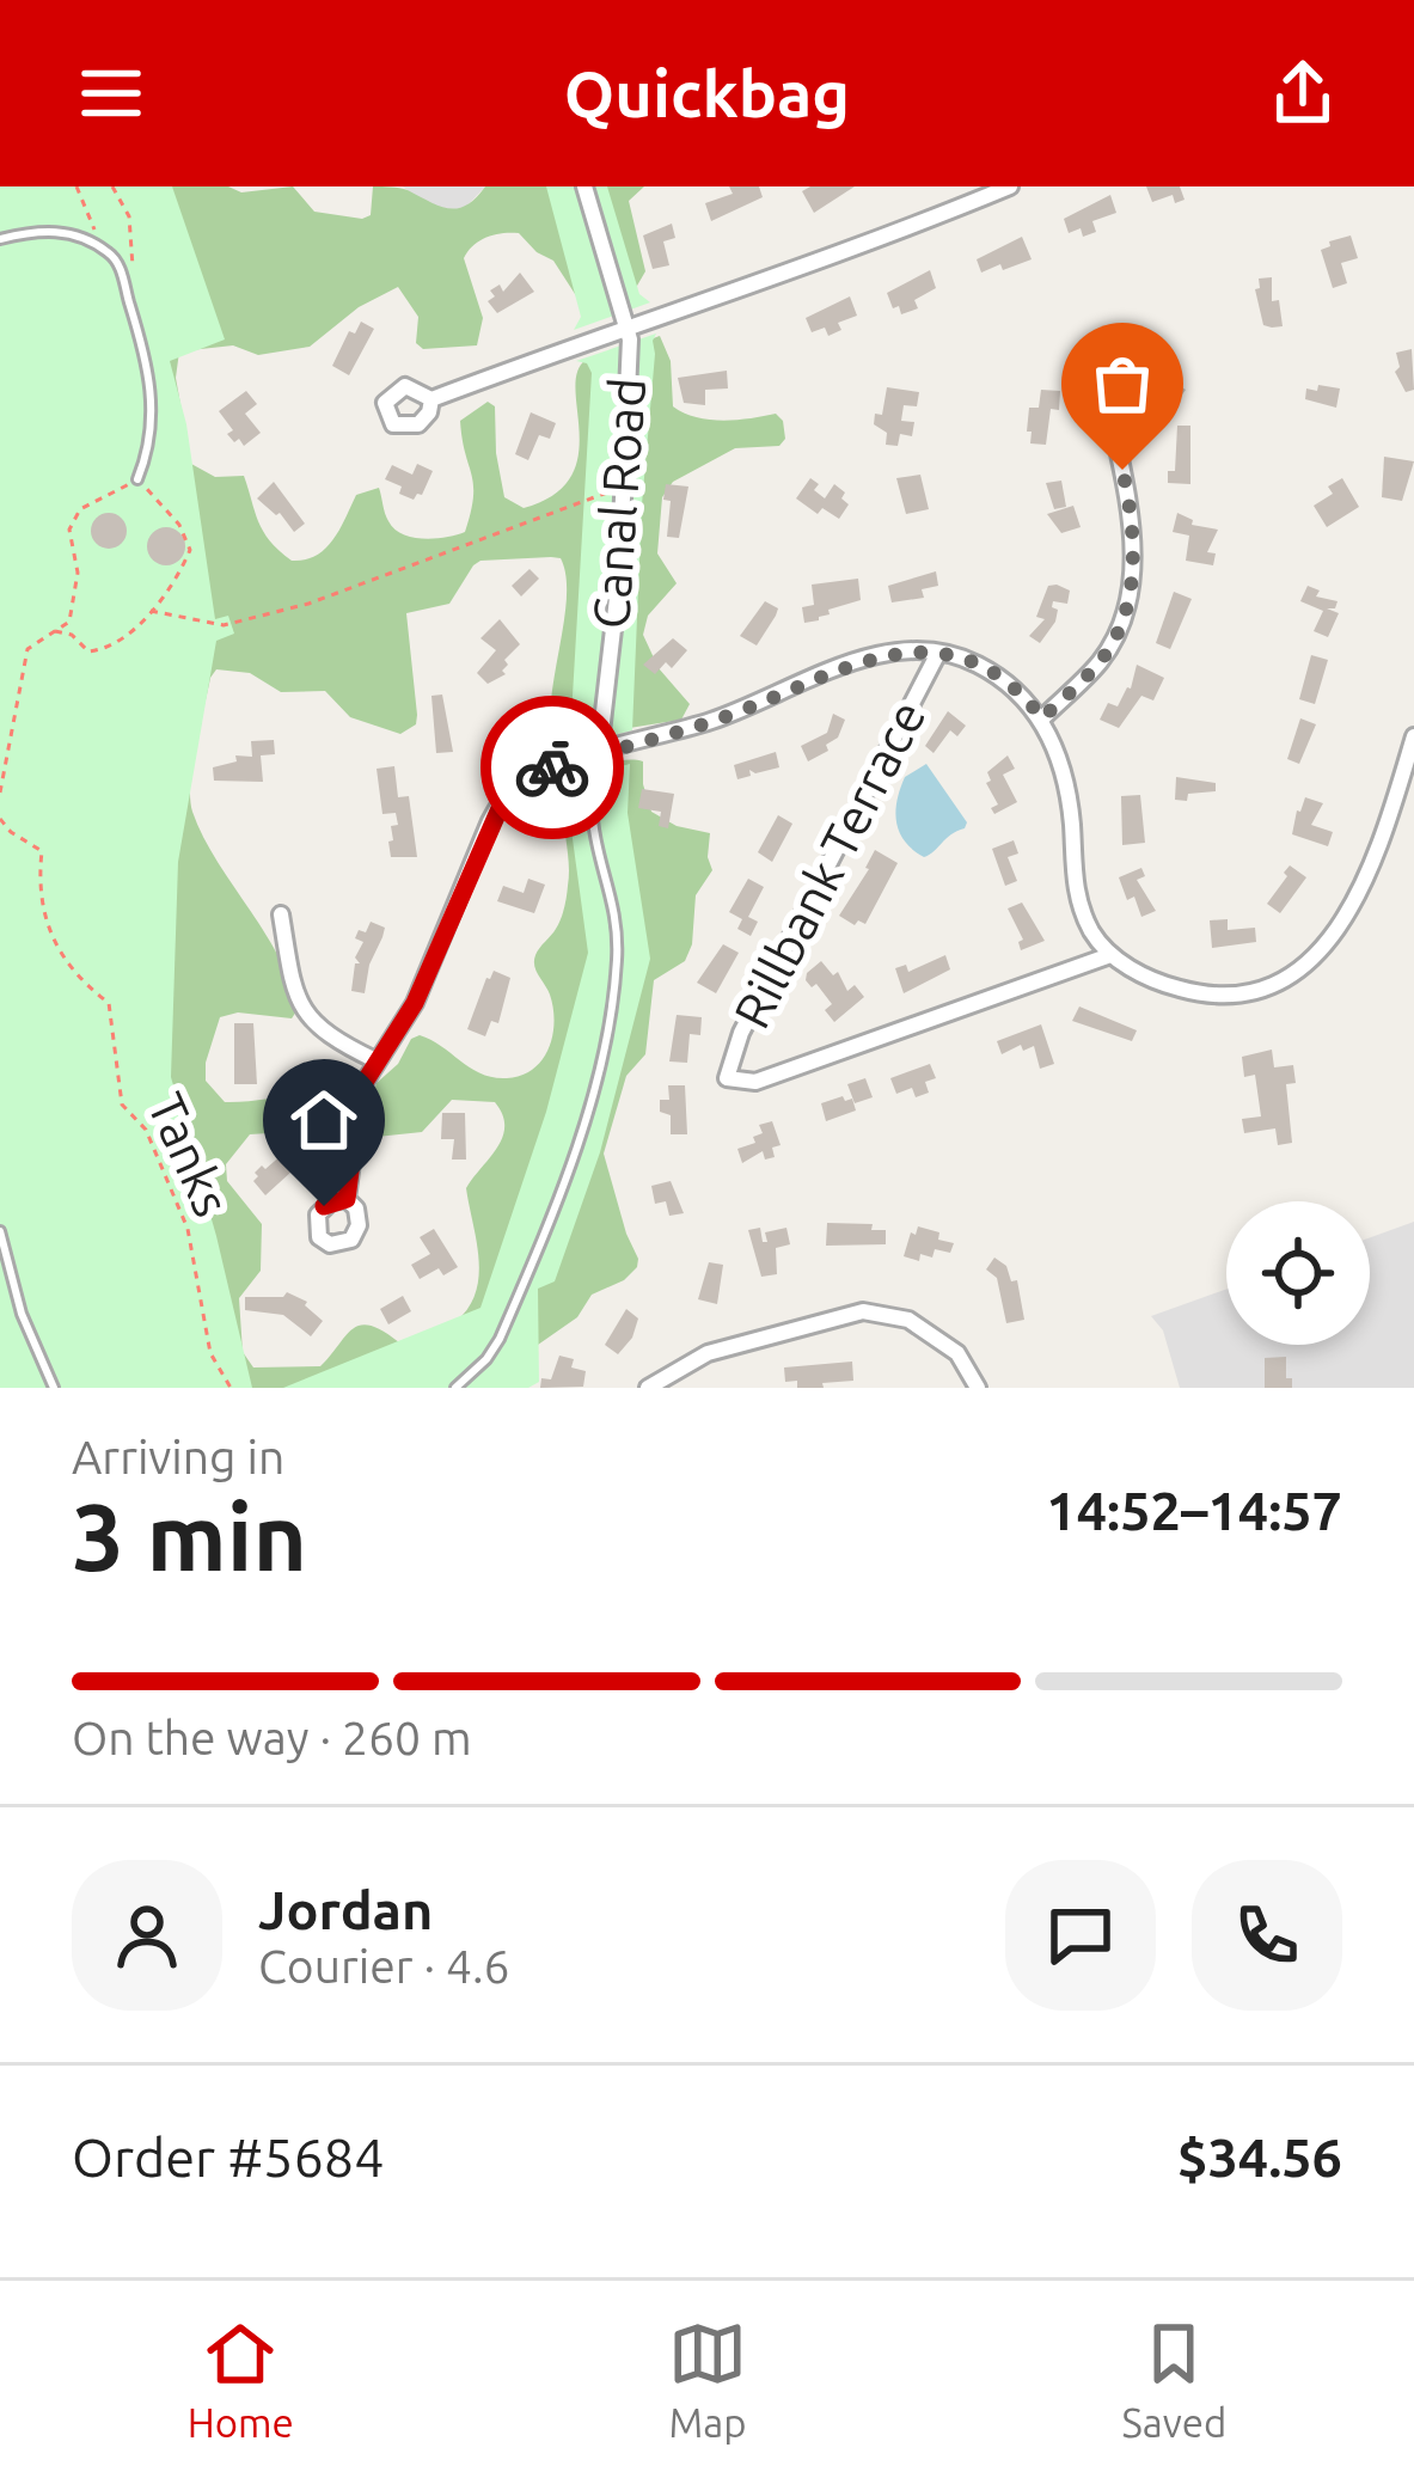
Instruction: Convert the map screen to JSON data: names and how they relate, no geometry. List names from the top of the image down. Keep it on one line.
{"streets":{"street":["Canal Road","Rillbank Terrace"],"path":["Tanks"]},"page":{"header":"Quickbag","heading":["3 min","Arriving in","14:52–14:57"],"panel":["Jordan","Courier · 4.6","Order #5684","$34.56"],"bar":"On the way · 260 m","tabs":["Home","Map","Saved"]}}
